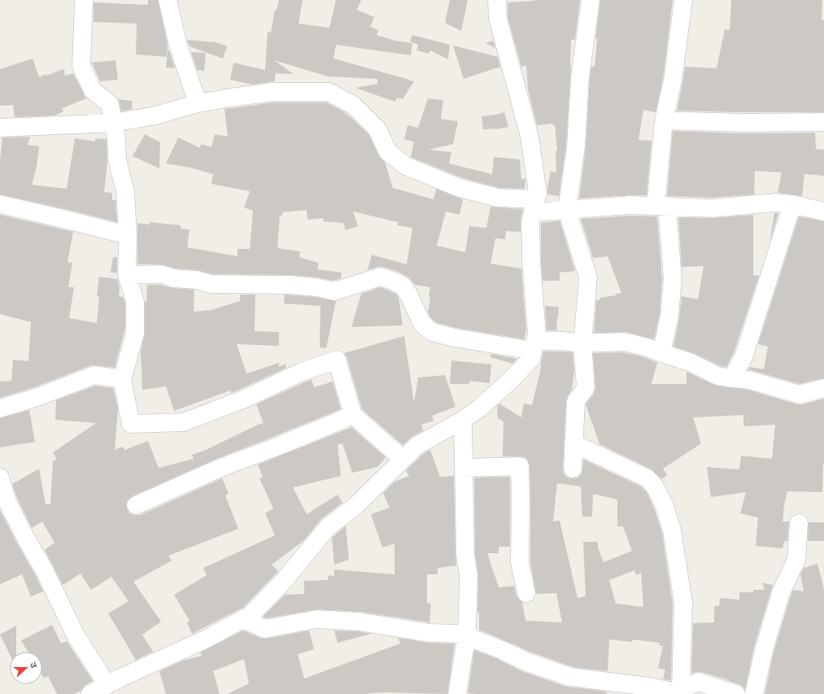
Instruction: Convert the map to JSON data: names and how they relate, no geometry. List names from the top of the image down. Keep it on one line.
{"north":"right"}
